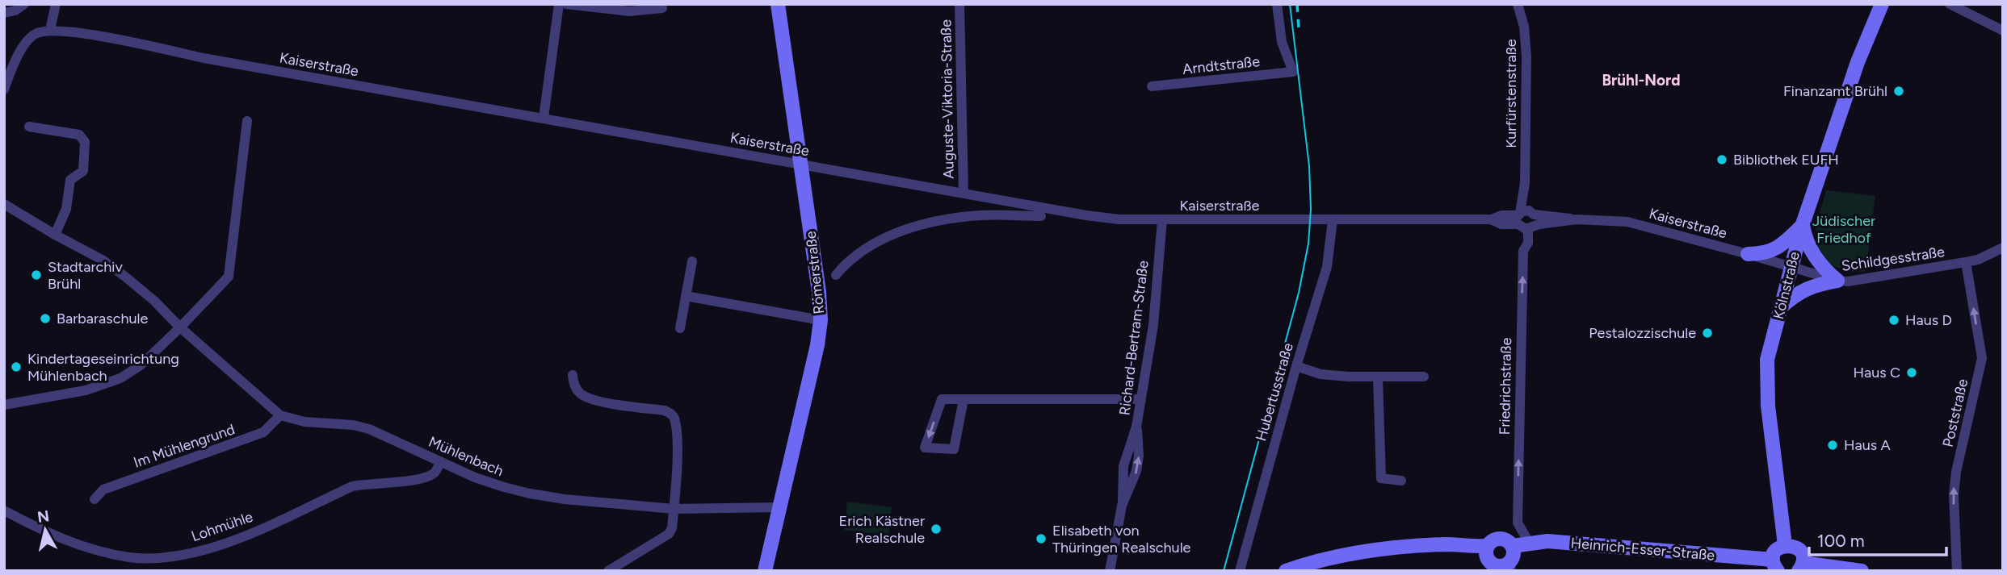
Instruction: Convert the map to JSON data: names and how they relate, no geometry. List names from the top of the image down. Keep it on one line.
{"streets":{"main road":["Römerstraße","Kölnstraße","Heinrich-Esser-Straße"],"street":["Kaiserstraße","Arndtstraße","Kurfürstenstraße","Auguste-Viktoria-Straße","Schildgesstraße","Richard-Bertram-Straße","Friedrichstraße","Hubertusstraße","Poststraße","Im Mühlengrund","Mühlenbach","Lohmühle"]},"crossings":[["Kaiserstraße","Kurfürstenstraße"],["Kaiserstraße","Auguste-Viktoria-Straße"],["Kaiserstraße","Schildgesstraße"],["Kaiserstraße","Römerstraße"],["Kaiserstraße","Kölnstraße"],["Kaiserstraße","Richard-Bertram-Straße"],["Kaiserstraße","Friedrichstraße"],["Kaiserstraße","Hubertusstraße"],["Kurfürstenstraße","Friedrichstraße"],["Schildgesstraße","Kölnstraße"],["Schildgesstraße","Poststraße"],["Römerstraße","Mühlenbach"],["Friedrichstraße","Heinrich-Esser-Straße"],["Im Mühlengrund","Mühlenbach"],["Mühlenbach","Lohmühle"]],"one_way":["Friedrichstraße","Poststraße"],"districts":["Brühl-Nord"],"parks":["Jüdischer Friedhof"],"places":["Finanzamt Brühl","Bibliothek EUFH","Stadtarchiv Brühl","Barbaraschule","Haus D","Pestalozzischule","Kindertageseinrichtung Mühlenbach","Haus C","Haus A","Erich Kästner Realschule","Elisabeth von Thüringen Realschule"],"scale_bar":"100 m","north":"top"}
